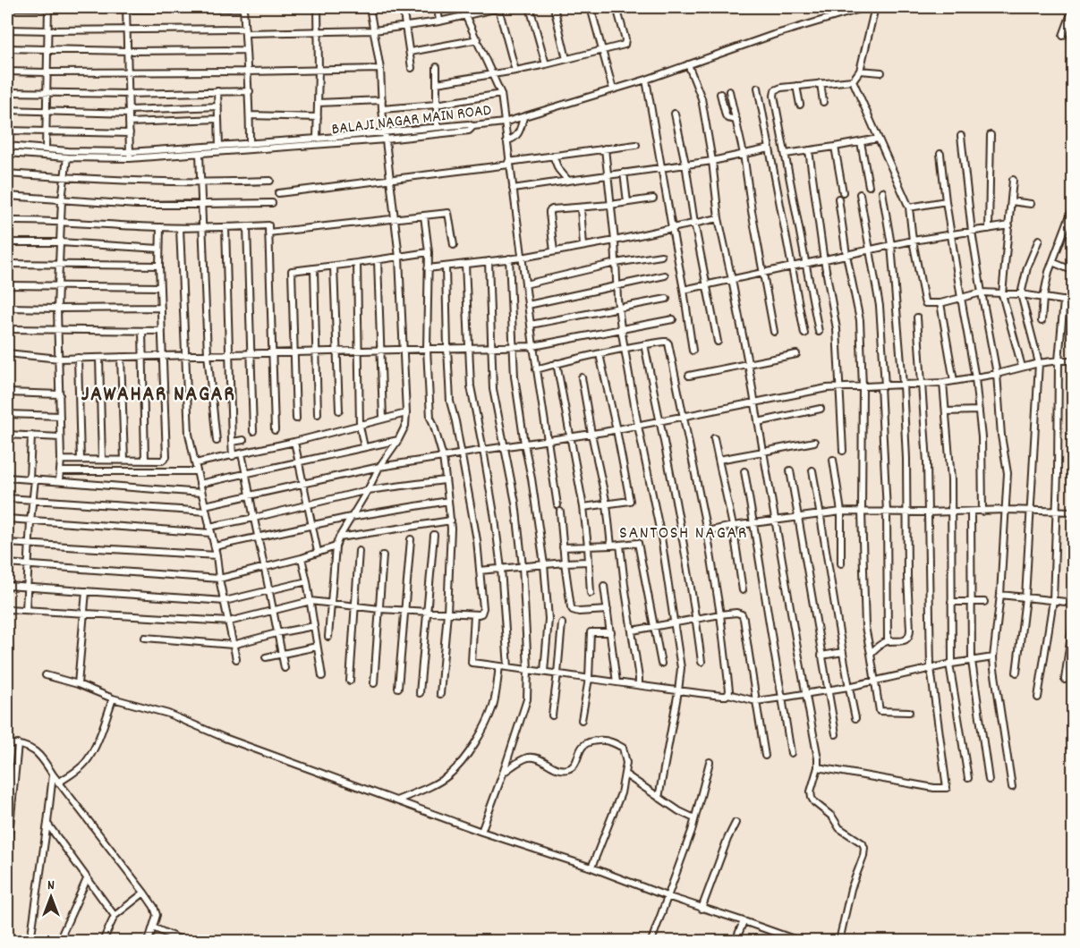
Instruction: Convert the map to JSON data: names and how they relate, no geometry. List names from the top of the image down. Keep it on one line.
{"streets":{"street":["BALAJI NAGAR MAIN ROAD"]},"districts":["JAWAHAR NAGAR","SANTOSH NAGAR"],"north":"top"}
